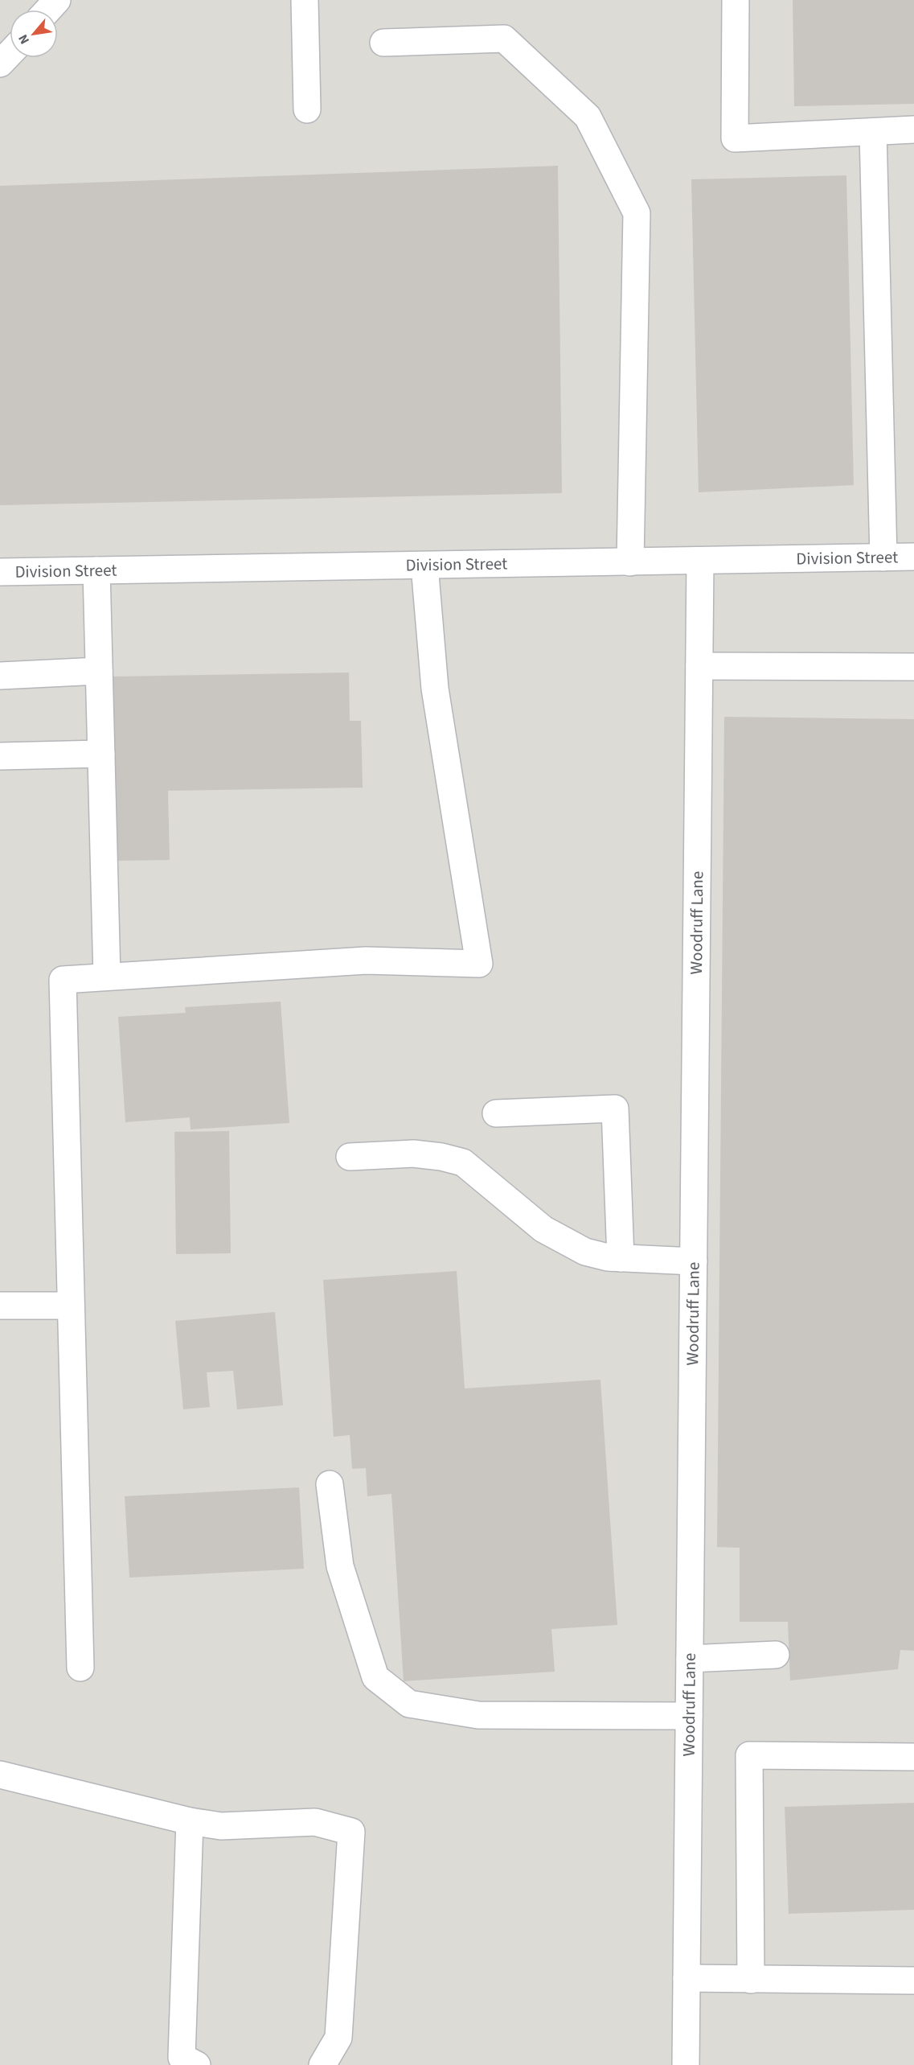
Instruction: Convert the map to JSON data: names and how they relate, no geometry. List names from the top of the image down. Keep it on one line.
{"streets":{"street":["Division Street","Woodruff Lane"]},"crossings":[["Division Street","Woodruff Lane"]],"north":"bottom left"}
